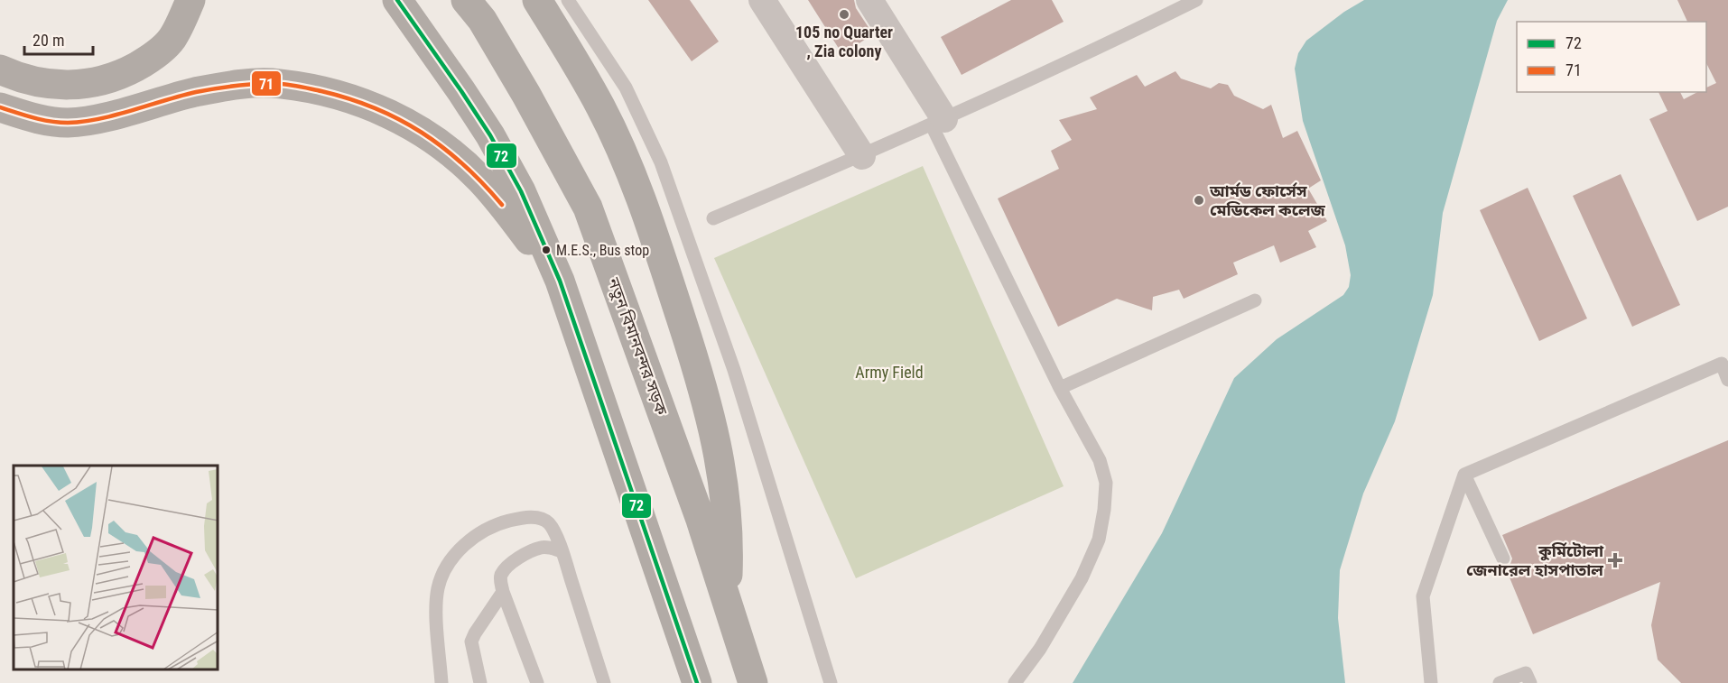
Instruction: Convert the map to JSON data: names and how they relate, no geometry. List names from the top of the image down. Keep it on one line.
{"streets":{"highway":["নতুন বিমানবন্দর সড়ক"]},"parks":["Army Field"],"places":{"other":["105 no Quarter , Zia colony","আর্মড ফোর্সেস মেডিকেল কলেজ","M.E.S., Bus stop"],"health":["কুর্মিটোলা জেনারেল হাসপাতাল"]},"lines":["transit line 72","transit line 71"],"legend":["72","71"],"scale_bar":"20 m"}
